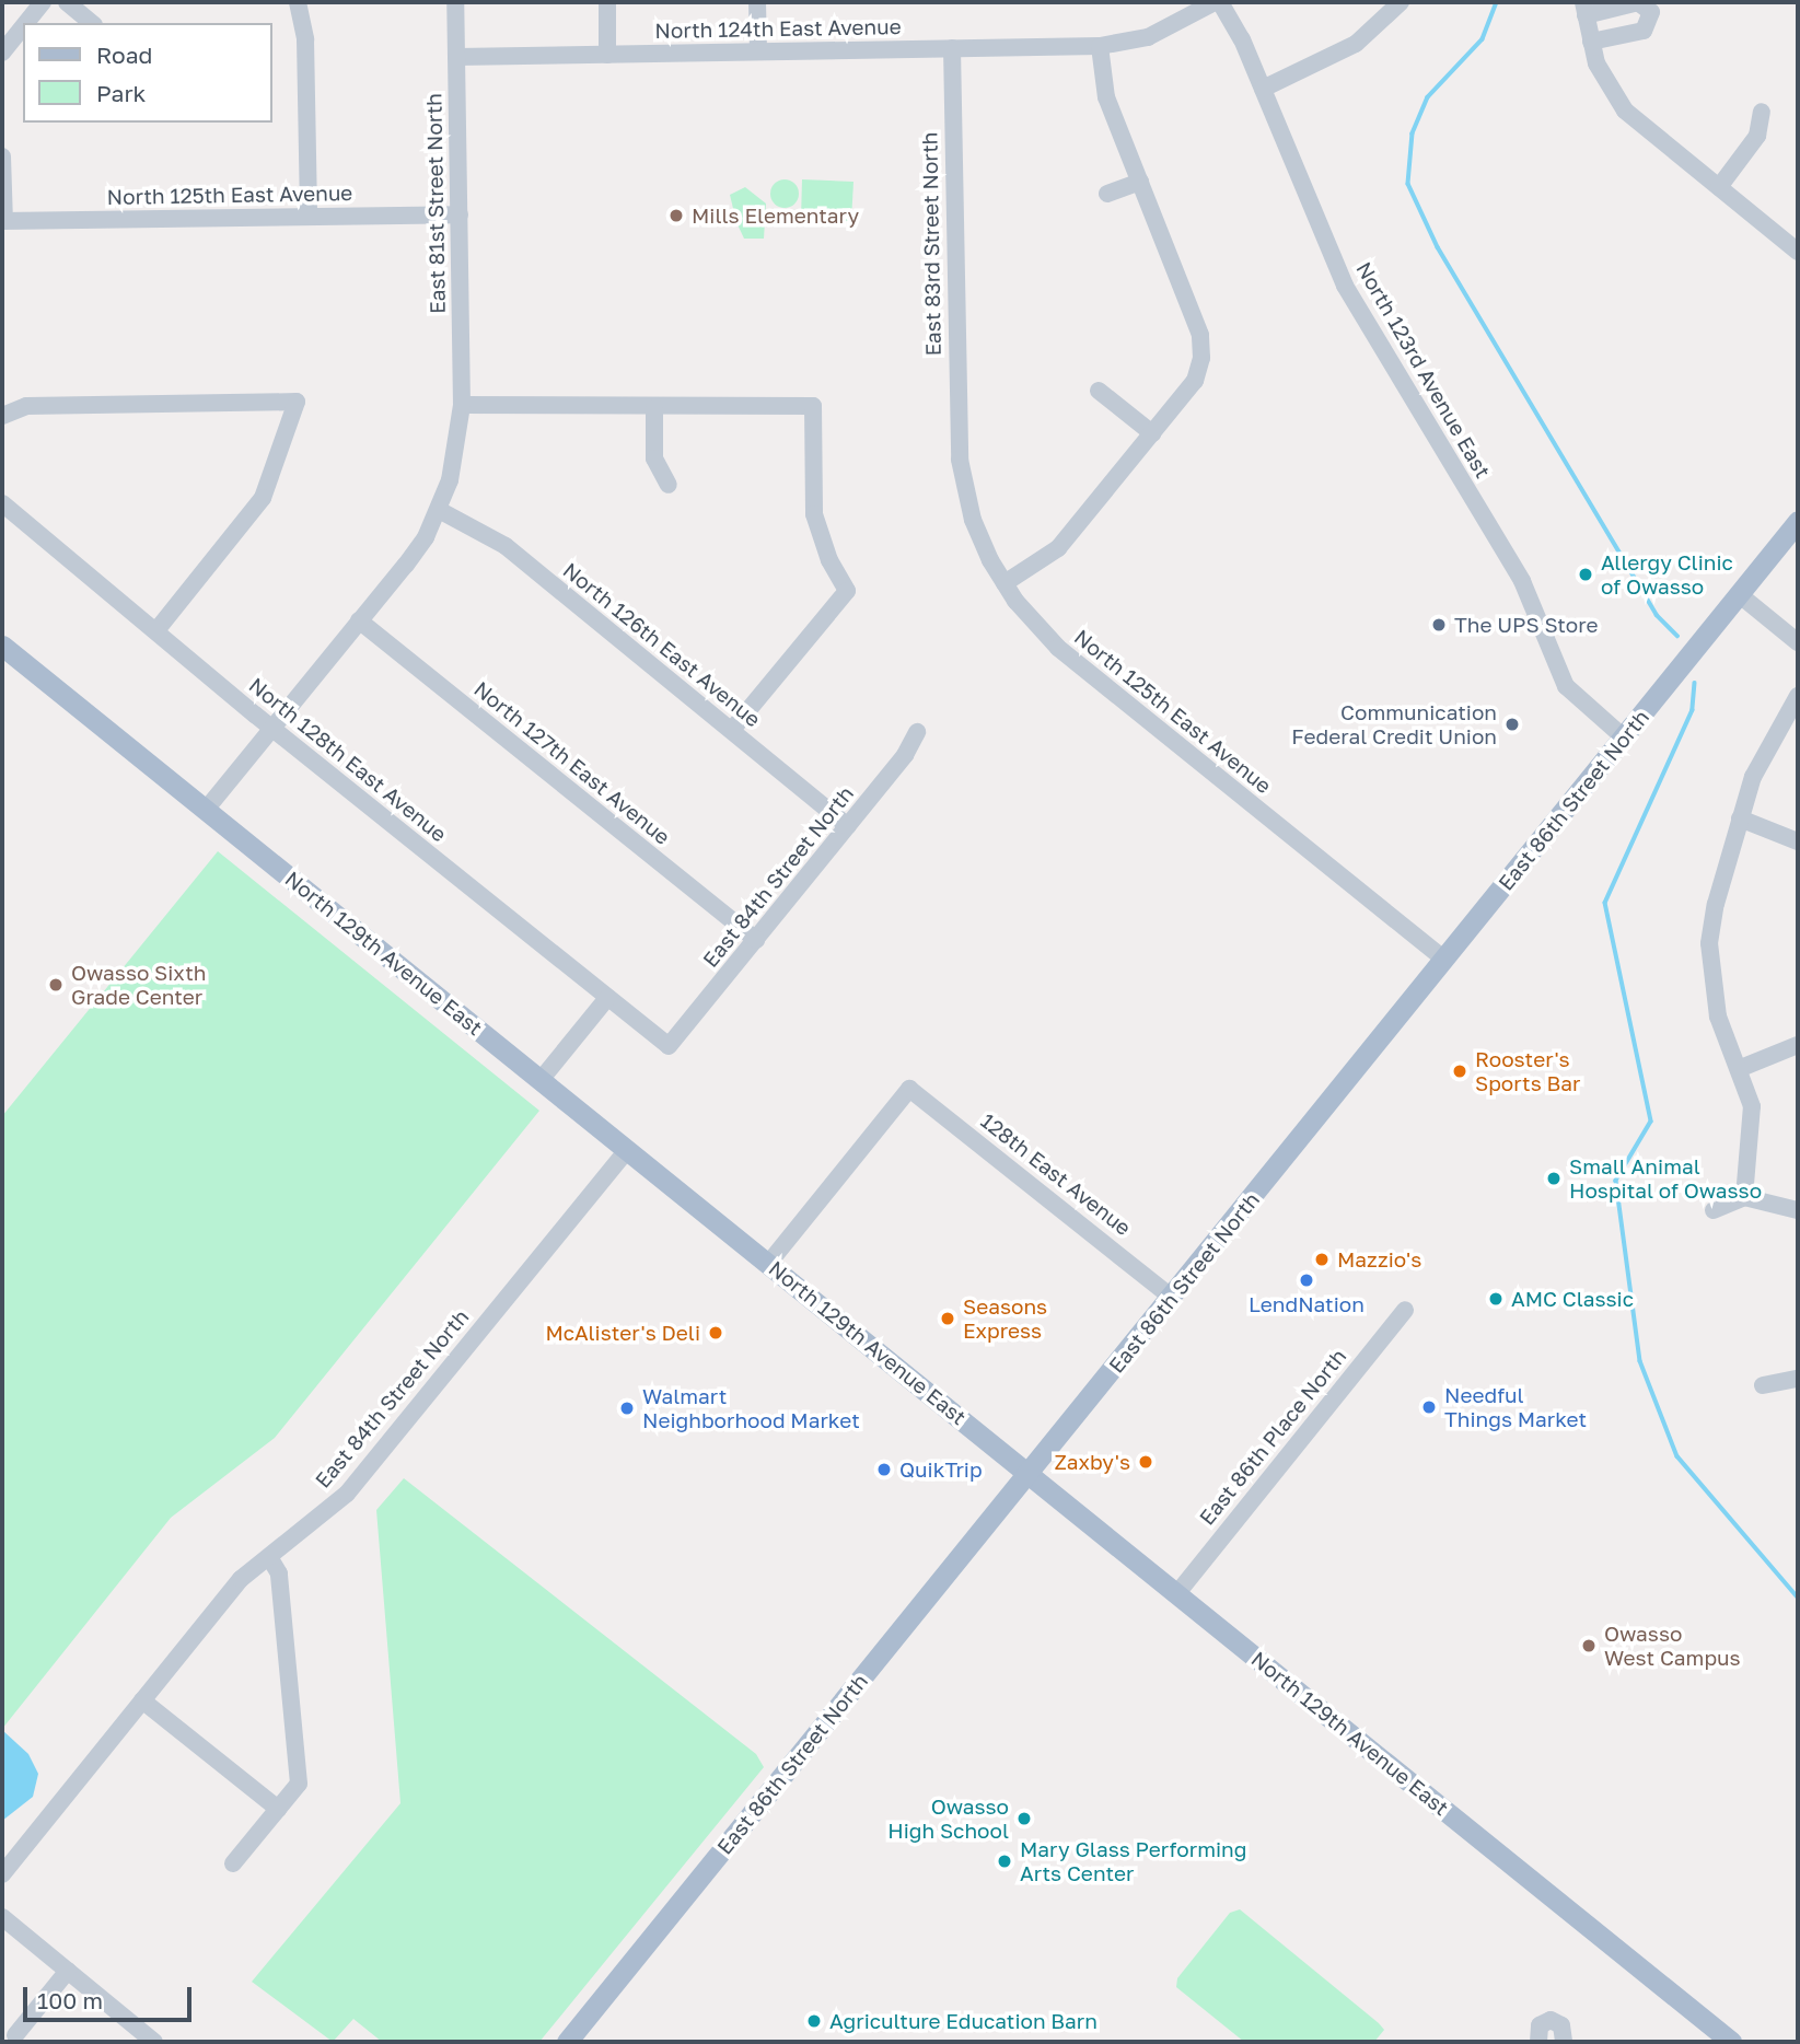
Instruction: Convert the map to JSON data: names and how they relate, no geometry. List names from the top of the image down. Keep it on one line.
{"streets":{"main road":["East 86th Street North","North 129th Avenue East"],"street":["North 124th East Avenue","North 125th East Avenue","East 81st Street North","East 83rd Street North","North 123rd Avenue East","North 126th East Avenue","North 128th East Avenue","North 127th East Avenue","East 84th Street North","128th East Avenue","East 86th Place North"]},"crossings":[["North 124th East Avenue","East 81st Street North"],["North 124th East Avenue","East 83rd Street North"],["North 124th East Avenue","North 123rd Avenue East"],["North 125th East Avenue","East 81st Street North"],["North 125th East Avenue","East 83rd Street North"],["North 125th East Avenue","East 86th Street North"],["East 81st Street North","North 126th East Avenue"],["East 81st Street North","North 128th East Avenue"],["East 81st Street North","North 127th East Avenue"],["East 81st Street North","North 129th Avenue East"],["North 123rd Avenue East","East 86th Street North"],["North 126th East Avenue","East 84th Street North"],["North 128th East Avenue","East 84th Street North"],["North 127th East Avenue","East 84th Street North"],["East 86th Street North","North 129th Avenue East"],["East 86th Street North","128th East Avenue"],["East 84th Street North","North 129th Avenue East"],["North 129th Avenue East","128th East Avenue"],["North 129th Avenue East","East 86th Place North"]],"places":["Mills Elementary","Allergy Clinic of Owasso","The UPS Store","Communication Federal Credit Union","Owasso Sixth Grade Center","Rooster's Sports Bar","Small Animal Hospital of Owasso","Mazzio's","LendNation","AMC Classic","Seasons Express","McAlister's Deli","Needful Things Market","Walmart Neighborhood Market","Zaxby's","QuikTrip","Owasso West Campus","Owasso High School","Mary Glass Performing Arts Center","Agriculture Education Barn"],"legend":["Road","Park"],"scale_bar":"100 m"}
